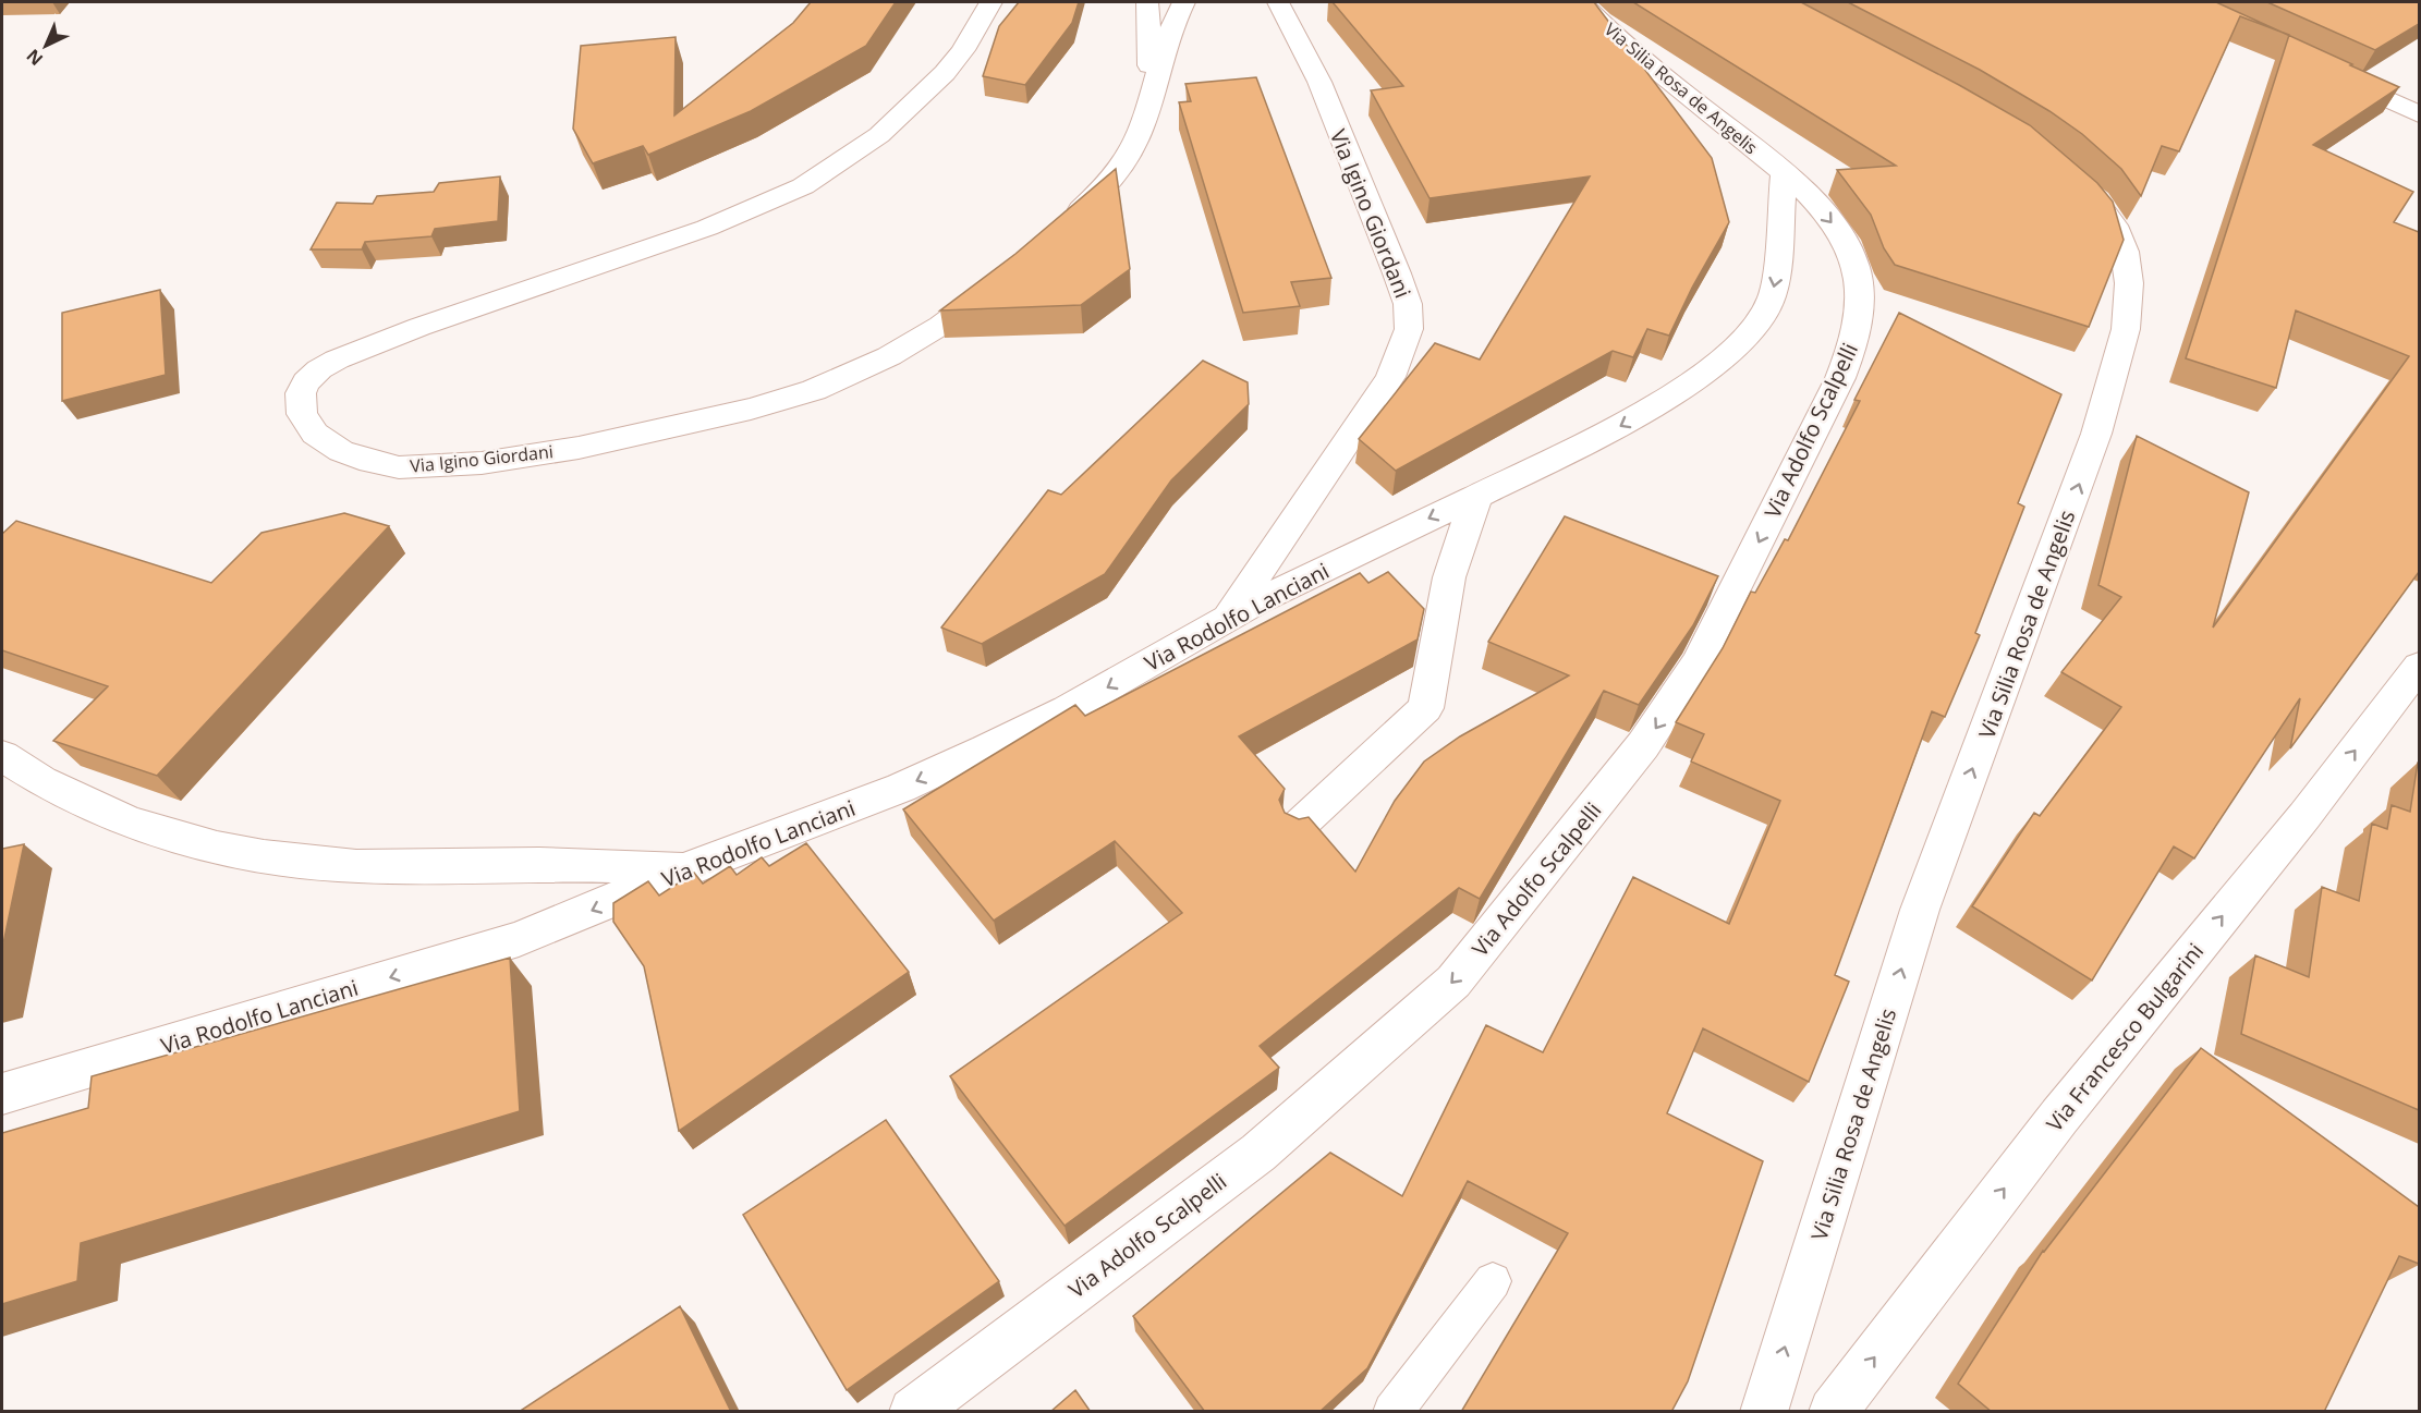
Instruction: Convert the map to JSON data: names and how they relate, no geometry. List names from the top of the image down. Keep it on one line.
{"streets":{"street":["Via Silia Rosa de Angelis","Via Igino Giordani","Via Adolfo Scalpelli","Via Rodolfo Lanciani","Via Francesco Bulgarini"]},"crossings":[["Via Silia Rosa de Angelis","Via Adolfo Scalpelli"],["Via Silia Rosa de Angelis","Via Rodolfo Lanciani"],["Via Igino Giordani","Via Rodolfo Lanciani"],["Via Adolfo Scalpelli","Via Rodolfo Lanciani"]],"one_way":["Via Silia Rosa de Angelis","Via Adolfo Scalpelli","Via Rodolfo Lanciani","Via Francesco Bulgarini"],"north":"bottom left"}
